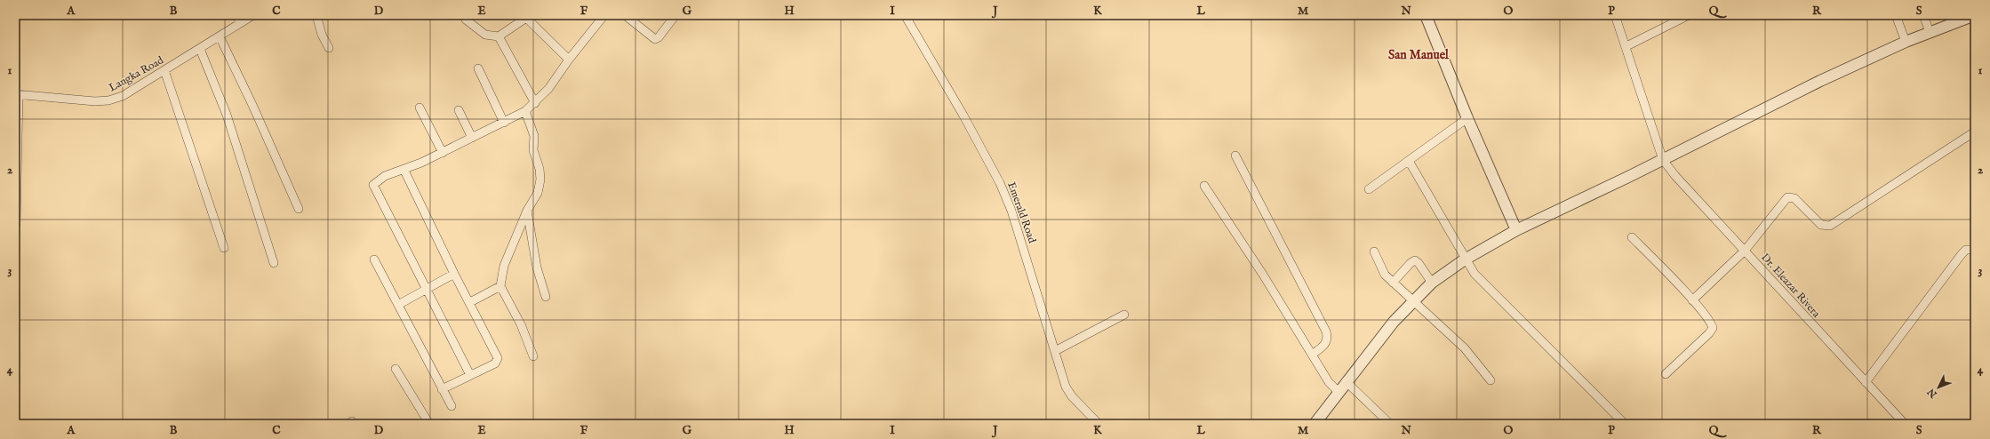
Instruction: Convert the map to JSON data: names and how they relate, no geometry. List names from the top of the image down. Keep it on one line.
{"streets":{"street":["Langka Road","Emerald Road","Dr. Eleazar Rivera"]},"districts":["San Manuel"],"north":"bottom left","grid":{"columns":["A","B","C","D","E","F","G","H","I","J","K","L","M","N","O","P","Q","R","S"],"rows":["1","2","3","4"]}}
